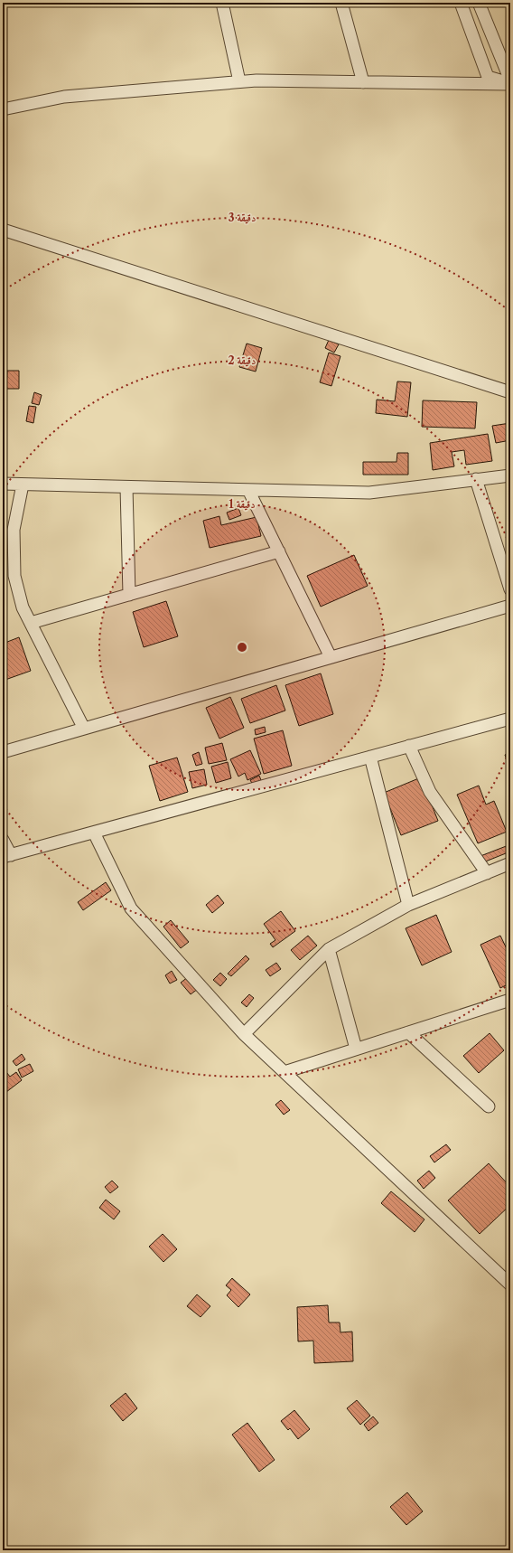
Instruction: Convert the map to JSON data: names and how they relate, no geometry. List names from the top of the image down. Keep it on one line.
{"rings":["3 دقيقة","2 دقيقة","1 دقيقة"]}
